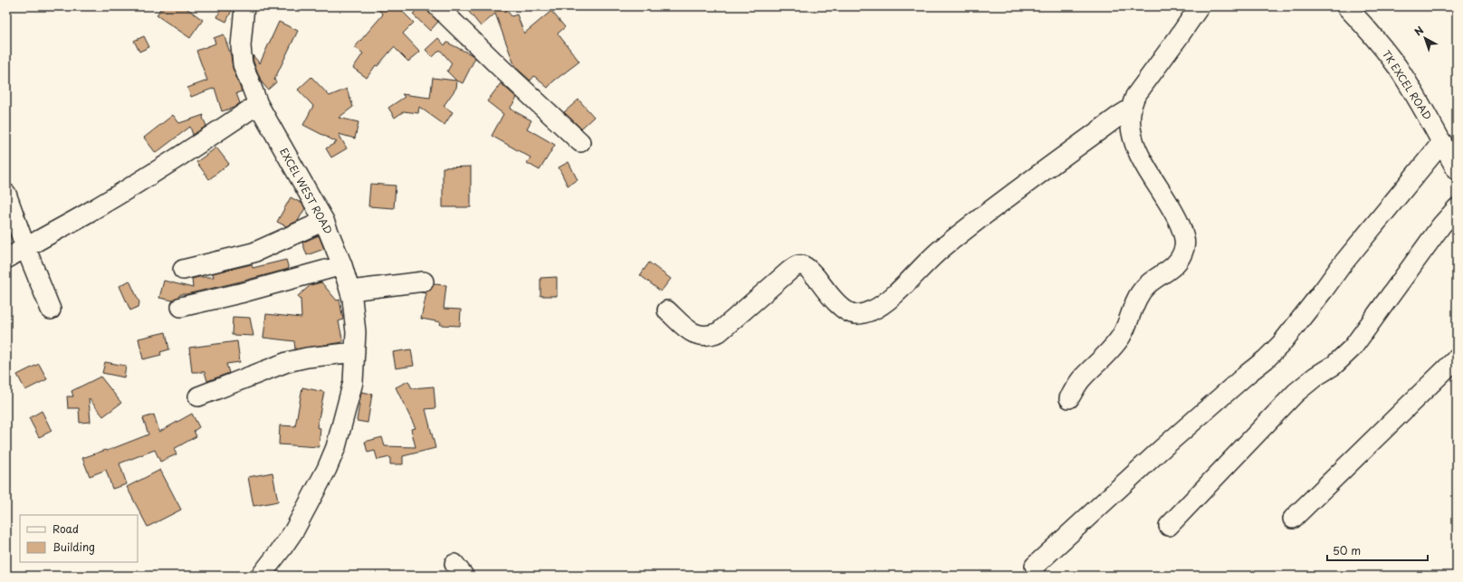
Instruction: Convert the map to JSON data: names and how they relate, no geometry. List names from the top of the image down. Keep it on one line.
{"streets":{"street":["TK EXCEL ROAD","EXCEL WEST ROAD"]},"legend":["Road","Building"],"scale_bar":"50 m","north":"top left"}
